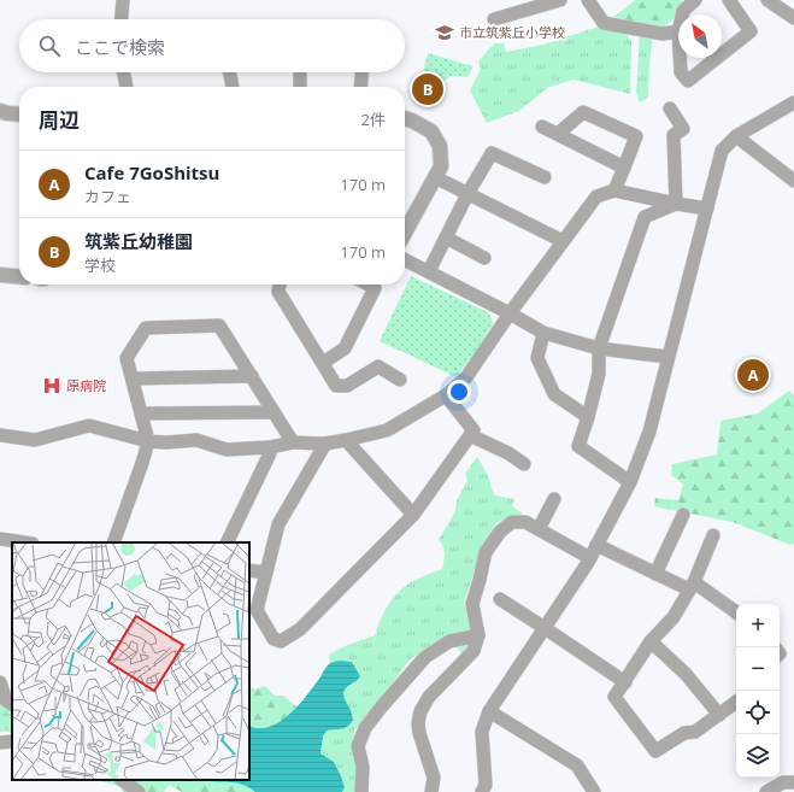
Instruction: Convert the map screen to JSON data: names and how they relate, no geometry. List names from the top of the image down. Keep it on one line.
{"places":{"school or university":["市立筑紫丘小学校"],"hospital":["原病院"]},"north":"top left","page":{"search":"ここで検索","pins":["B","A"],"heading":["周辺","2件"],"list":[{"mark":"A","name":"Cafe 7GoShitsu","note":"カフェ","value":"170 m"},{"mark":"B","name":"筑紫丘幼稚園","note":"学校","value":"170 m"}],"map_buttons":["+","−"]}}
